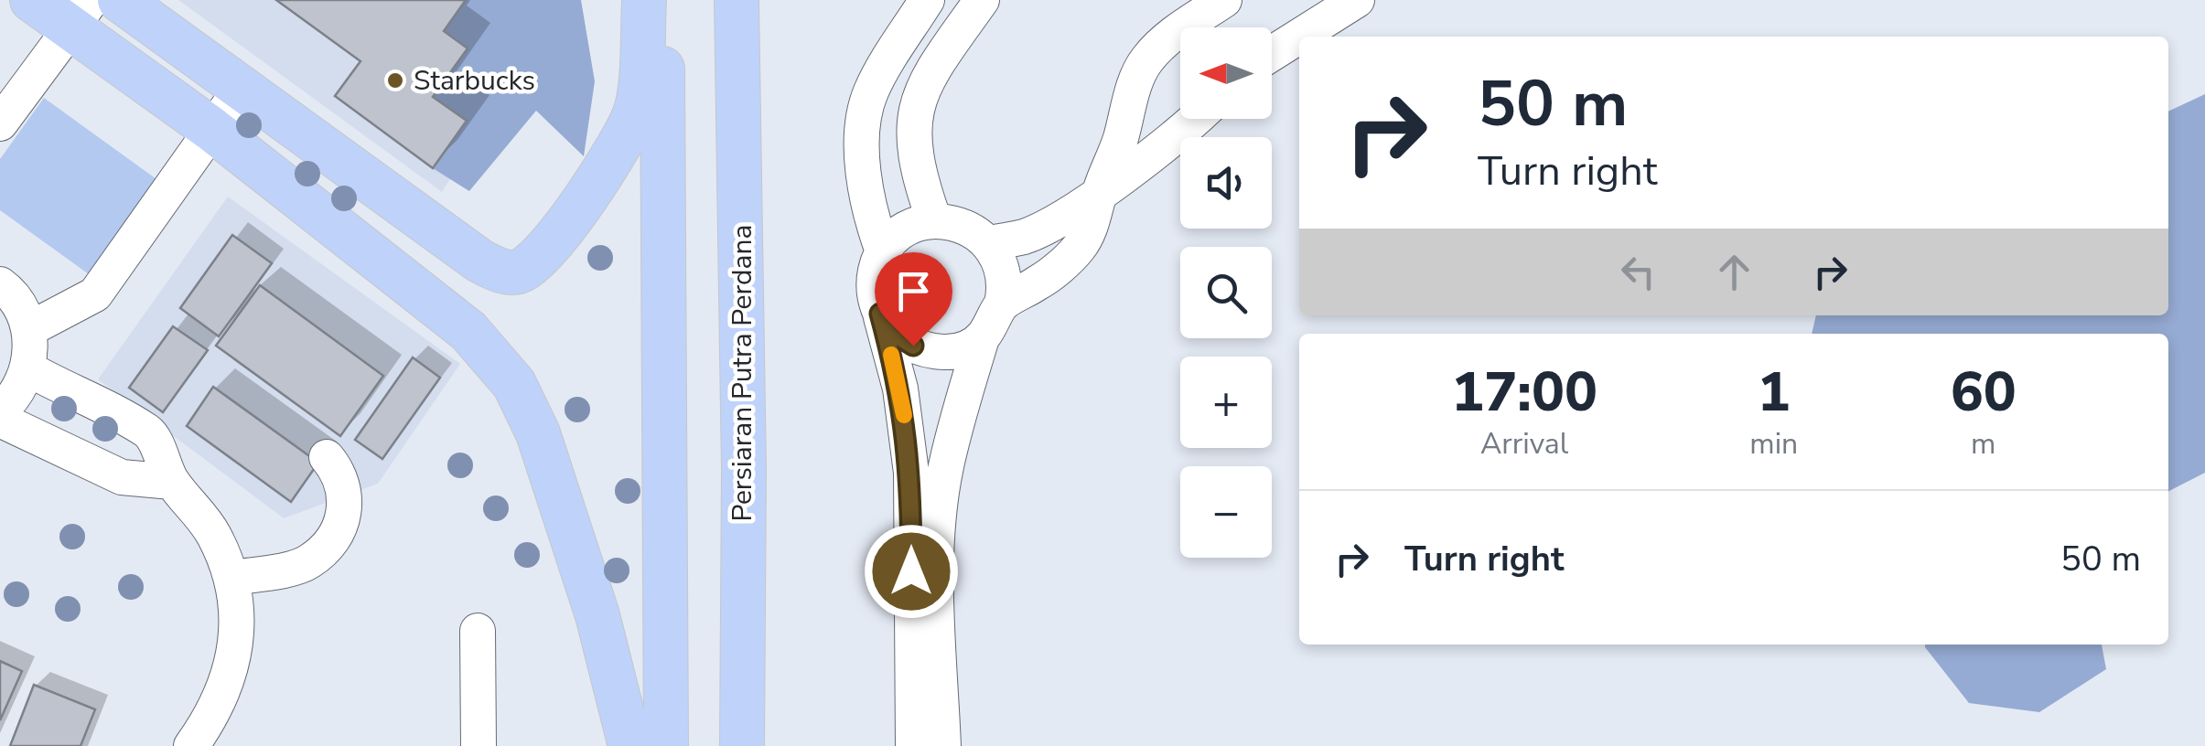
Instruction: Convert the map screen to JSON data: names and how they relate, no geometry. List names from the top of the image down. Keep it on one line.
{"streets":{"main road":["Persiaran Putra Perdana"]},"places":["Starbucks"],"north":"left","page":{"map_buttons":["+","−"],"turn":["50 m","Turn right"],"eta":["17:00","Arrival","1","min","60","m"],"list":[{"name":"Turn right","value":"50 m"}]}}
